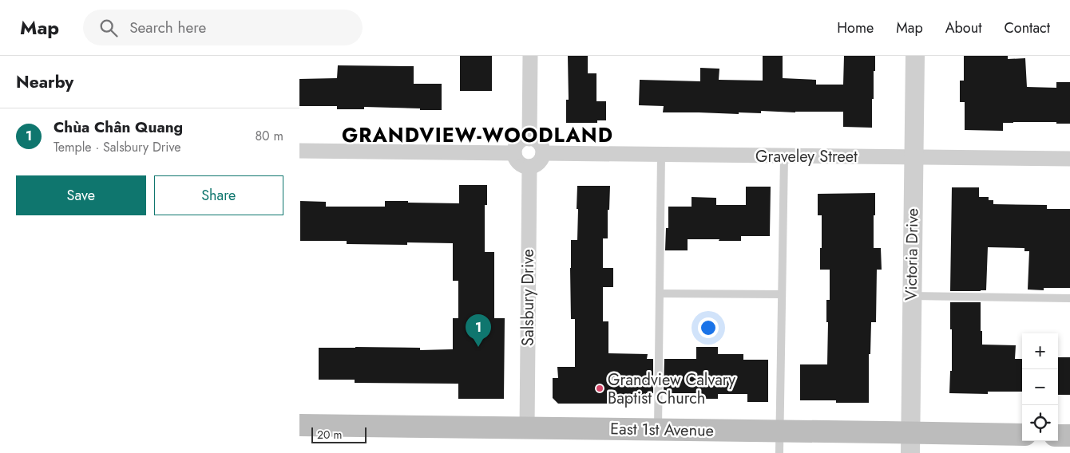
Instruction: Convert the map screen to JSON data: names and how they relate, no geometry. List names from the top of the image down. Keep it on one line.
{"streets":{"main road":["East 1st Avenue"],"street":["Graveley Street","Victoria Drive","Salsbury Drive"]},"crossings":[["Graveley Street","Victoria Drive"],["Graveley Street","Salsbury Drive"],["Victoria Drive","East 1st Avenue"],["Salsbury Drive","East 1st Avenue"]],"districts":["GRANDVIEW-WOODLAND"],"places":["Grandview Calvary Baptist Church"],"scale_bar":"20 m","page":{"header":"Map","search":"Search here","nav":["Home","Map","About","Contact"],"heading":"Nearby","list":[{"mark":"1","name":"Chùa Chân Quang","note":"Temple · Salsbury Drive","value":"80 m"}],"buttons":["Save","Share"],"pins":"1","map_buttons":["+","−"],"scale":"20 m"}}
